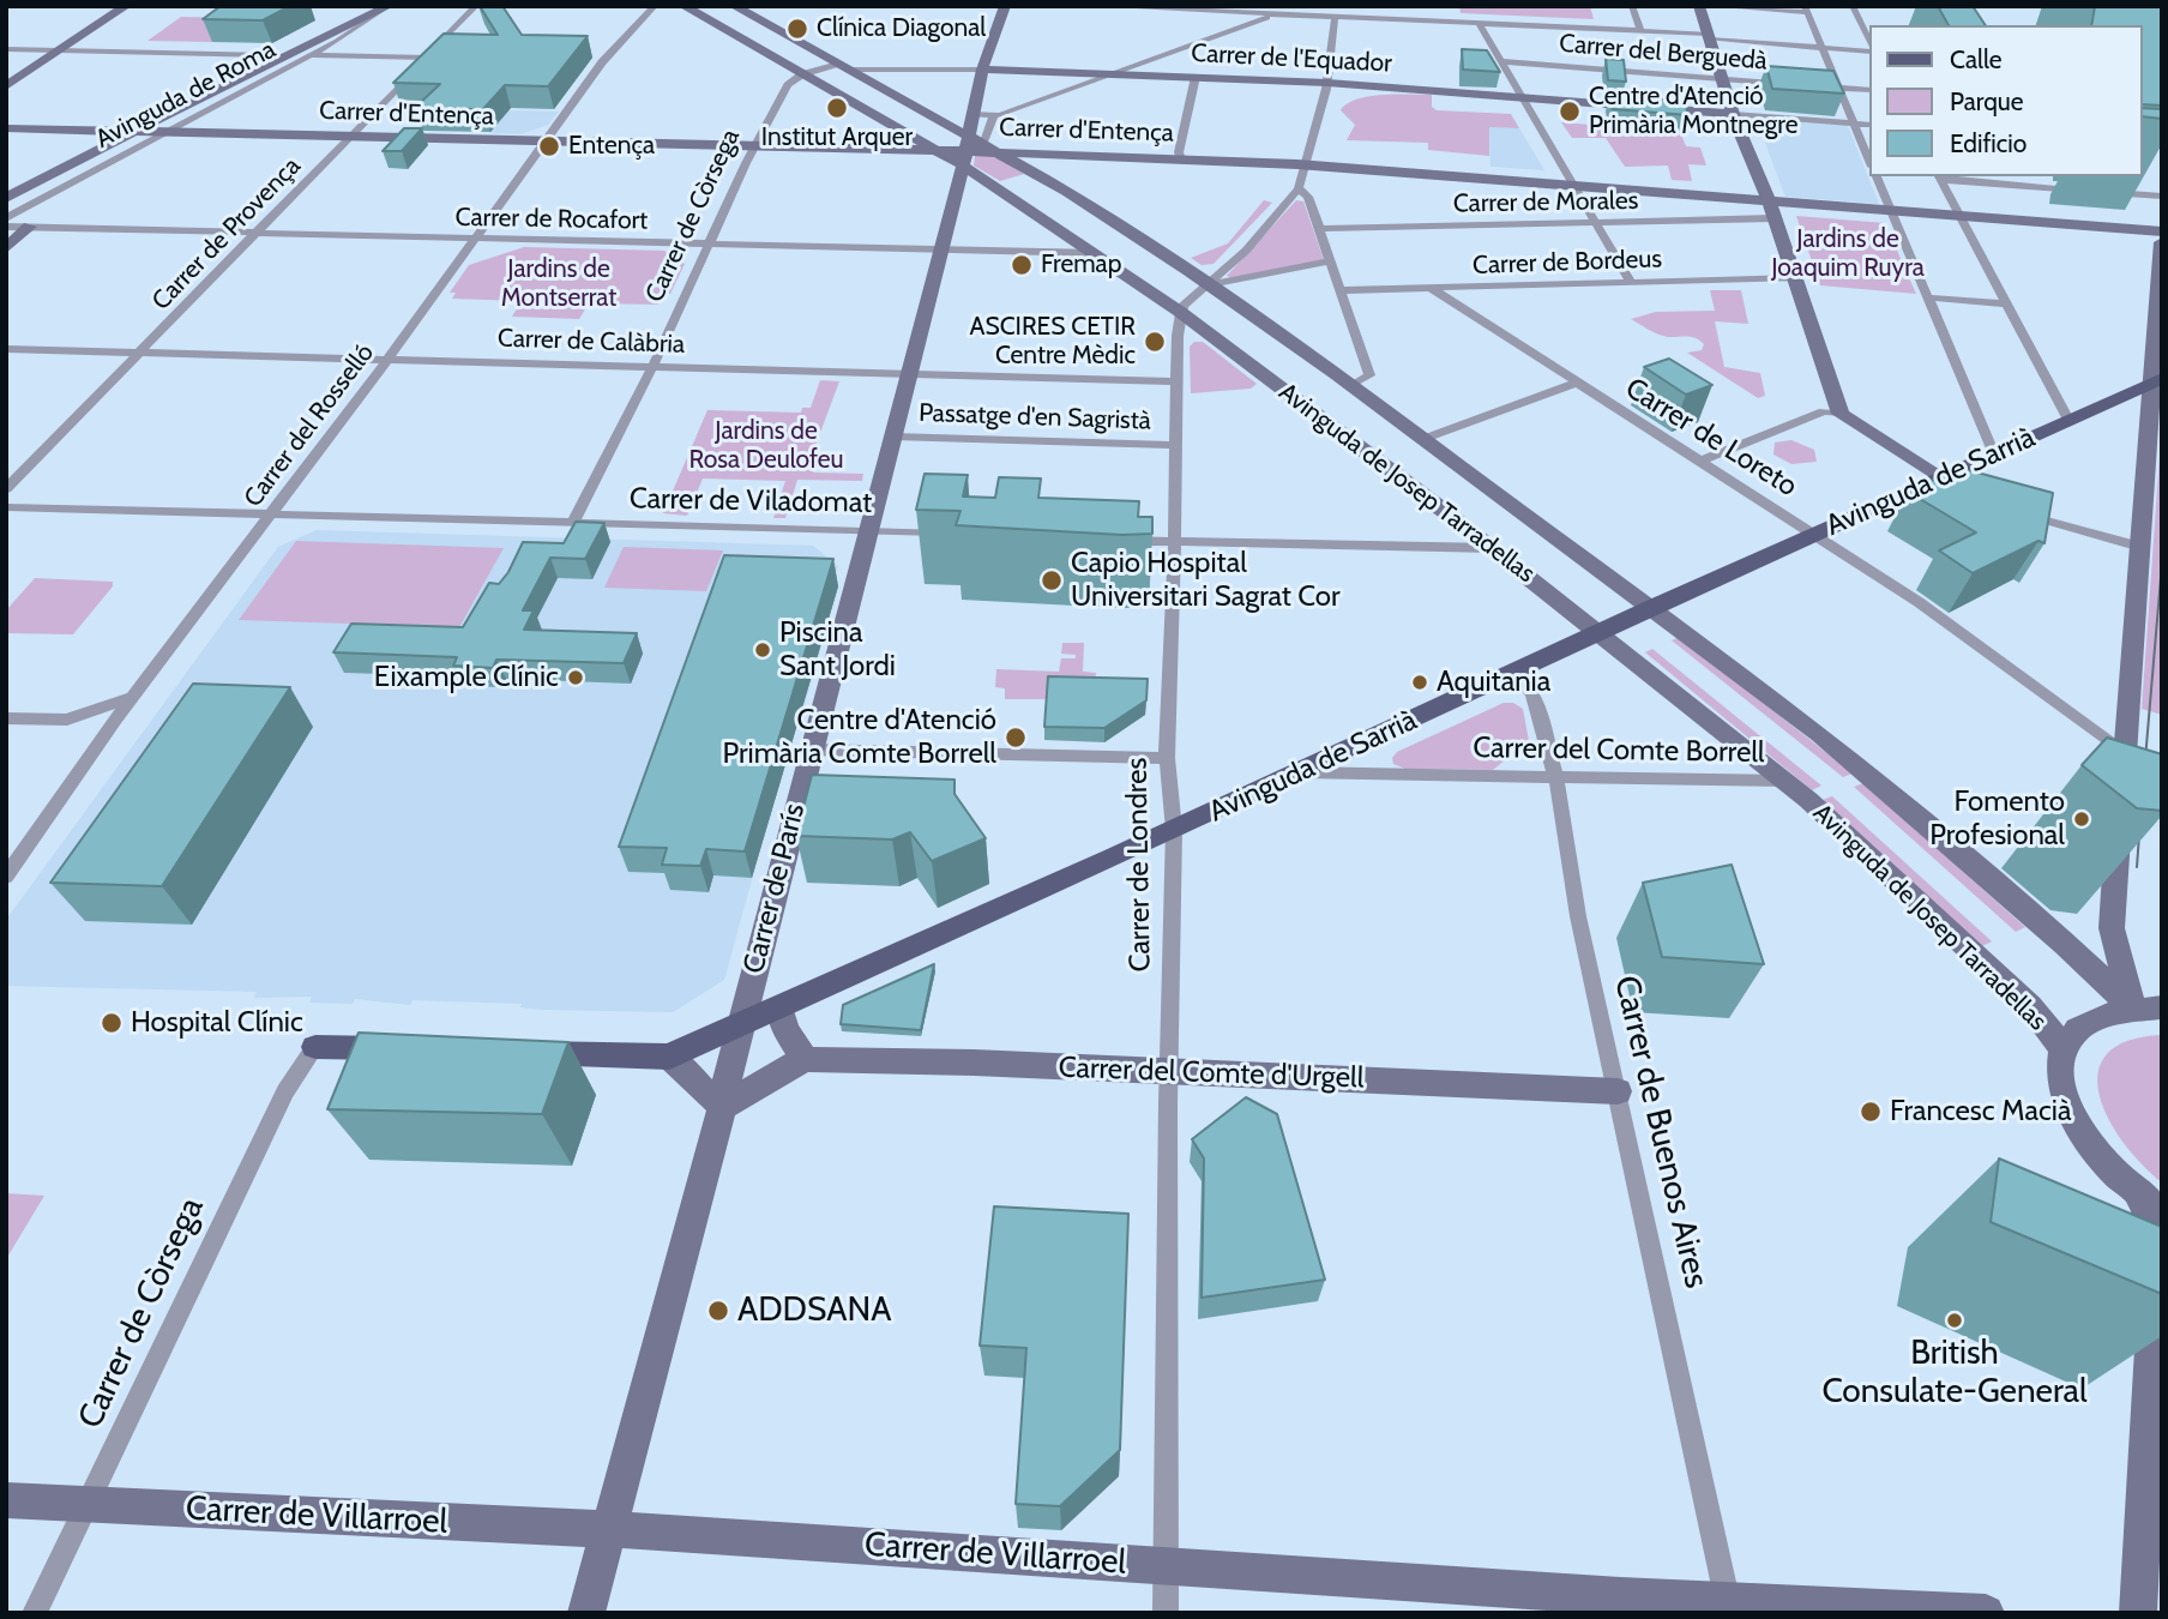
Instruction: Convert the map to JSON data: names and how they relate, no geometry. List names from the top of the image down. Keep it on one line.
{"streets":{"main road":["Carrer de l'Equador","Avinguda de Roma","Carrer d'Entença","Avinguda de Sarrià","Avinguda de Josep Tarradellas","Carrer de París","Carrer del Comte d'Urgell","Carrer de Villarroel"],"street":["Carrer del Berguedà","Carrer de Morales","Carrer de Còrsega","Carrer de Rocafort","Carrer de Provença","Carrer de Bordeus","Carrer de Calàbria","Passatge d'en Sagristà","Carrer del Rosselló","Carrer de Loreto","Carrer de Viladomat","Carrer del Comte Borrell","Carrer de Londres","Carrer de Buenos Aires"]},"crossings":[["Carrer de l'Equador","Carrer de Còrsega"],["Carrer de l'Equador","Avinguda de Josep Tarradellas"],["Carrer de l'Equador","Carrer de París"],["Avinguda de Roma","Carrer d'Entença"],["Carrer d'Entença","Carrer de Còrsega"],["Carrer d'Entença","Carrer de Provença"],["Carrer d'Entença","Carrer del Rosselló"],["Carrer d'Entença","Avinguda de Josep Tarradellas"],["Carrer d'Entença","Carrer de París"],["Carrer de Còrsega","Carrer de Rocafort"],["Carrer de Còrsega","Carrer de Calàbria"],["Carrer de Còrsega","Avinguda de Josep Tarradellas"],["Carrer de Còrsega","Carrer de Viladomat"],["Carrer de Còrsega","Carrer de Villarroel"],["Carrer de Rocafort","Carrer de Provença"],["Carrer de Rocafort","Carrer del Rosselló"],["Carrer de Rocafort","Avinguda de Josep Tarradellas"],["Carrer de Rocafort","Carrer de París"],["Carrer de Provença","Carrer de Calàbria"],["Carrer de Bordeus","Carrer de Loreto"],["Carrer de Calàbria","Carrer del Rosselló"],["Carrer de Calàbria","Carrer de Londres"],["Carrer de Calàbria","Carrer de París"],["Passatge d'en Sagristà","Carrer de Londres"],["Passatge d'en Sagristà","Carrer de París"],["Carrer del Rosselló","Carrer de Viladomat"],["Carrer de Loreto","Avinguda de Sarrià"],["Avinguda de Sarrià","Avinguda de Josep Tarradellas"],["Avinguda de Sarrià","Carrer del Comte Borrell"],["Avinguda de Sarrià","Carrer de Londres"],["Avinguda de Sarrià","Carrer de París"],["Avinguda de Sarrià","Carrer de Buenos Aires"],["Avinguda de Josep Tarradellas","Carrer del Comte Borrell"],["Avinguda de Josep Tarradellas","Carrer de Londres"],["Avinguda de Josep Tarradellas","Carrer de París"],["Carrer de Viladomat","Carrer de París"],["Carrer del Comte Borrell","Carrer de Buenos Aires"],["Carrer de Londres","Carrer del Comte d'Urgell"],["Carrer de Londres","Carrer de Villarroel"],["Carrer de París","Carrer de Villarroel"],["Carrer del Comte d'Urgell","Carrer de Buenos Aires"],["Carrer de Buenos Aires","Carrer de Villarroel"]],"parks":["Jardins de Joaquim Ruyra","Jardins de Montserrat","Jardins de Rosa Deulofeu"],"places":["Clínica Diagonal","Institut Arquer","Centre d'Atenció Primària Montnegre","Entença","Fremap","ASCIRES CETIR Centre Mèdic","Capio Hospital Universitari Sagrat Cor","Piscina Sant Jordi","Eixample Clínic","Aquitania","Centre d'Atenció Primària Comte Borrell","Fomento Profesional","Hospital Clínic","Francesc Macià","ADDSANA","British Consulate-General"],"legend":["Calle","Parque","Edificio"]}
